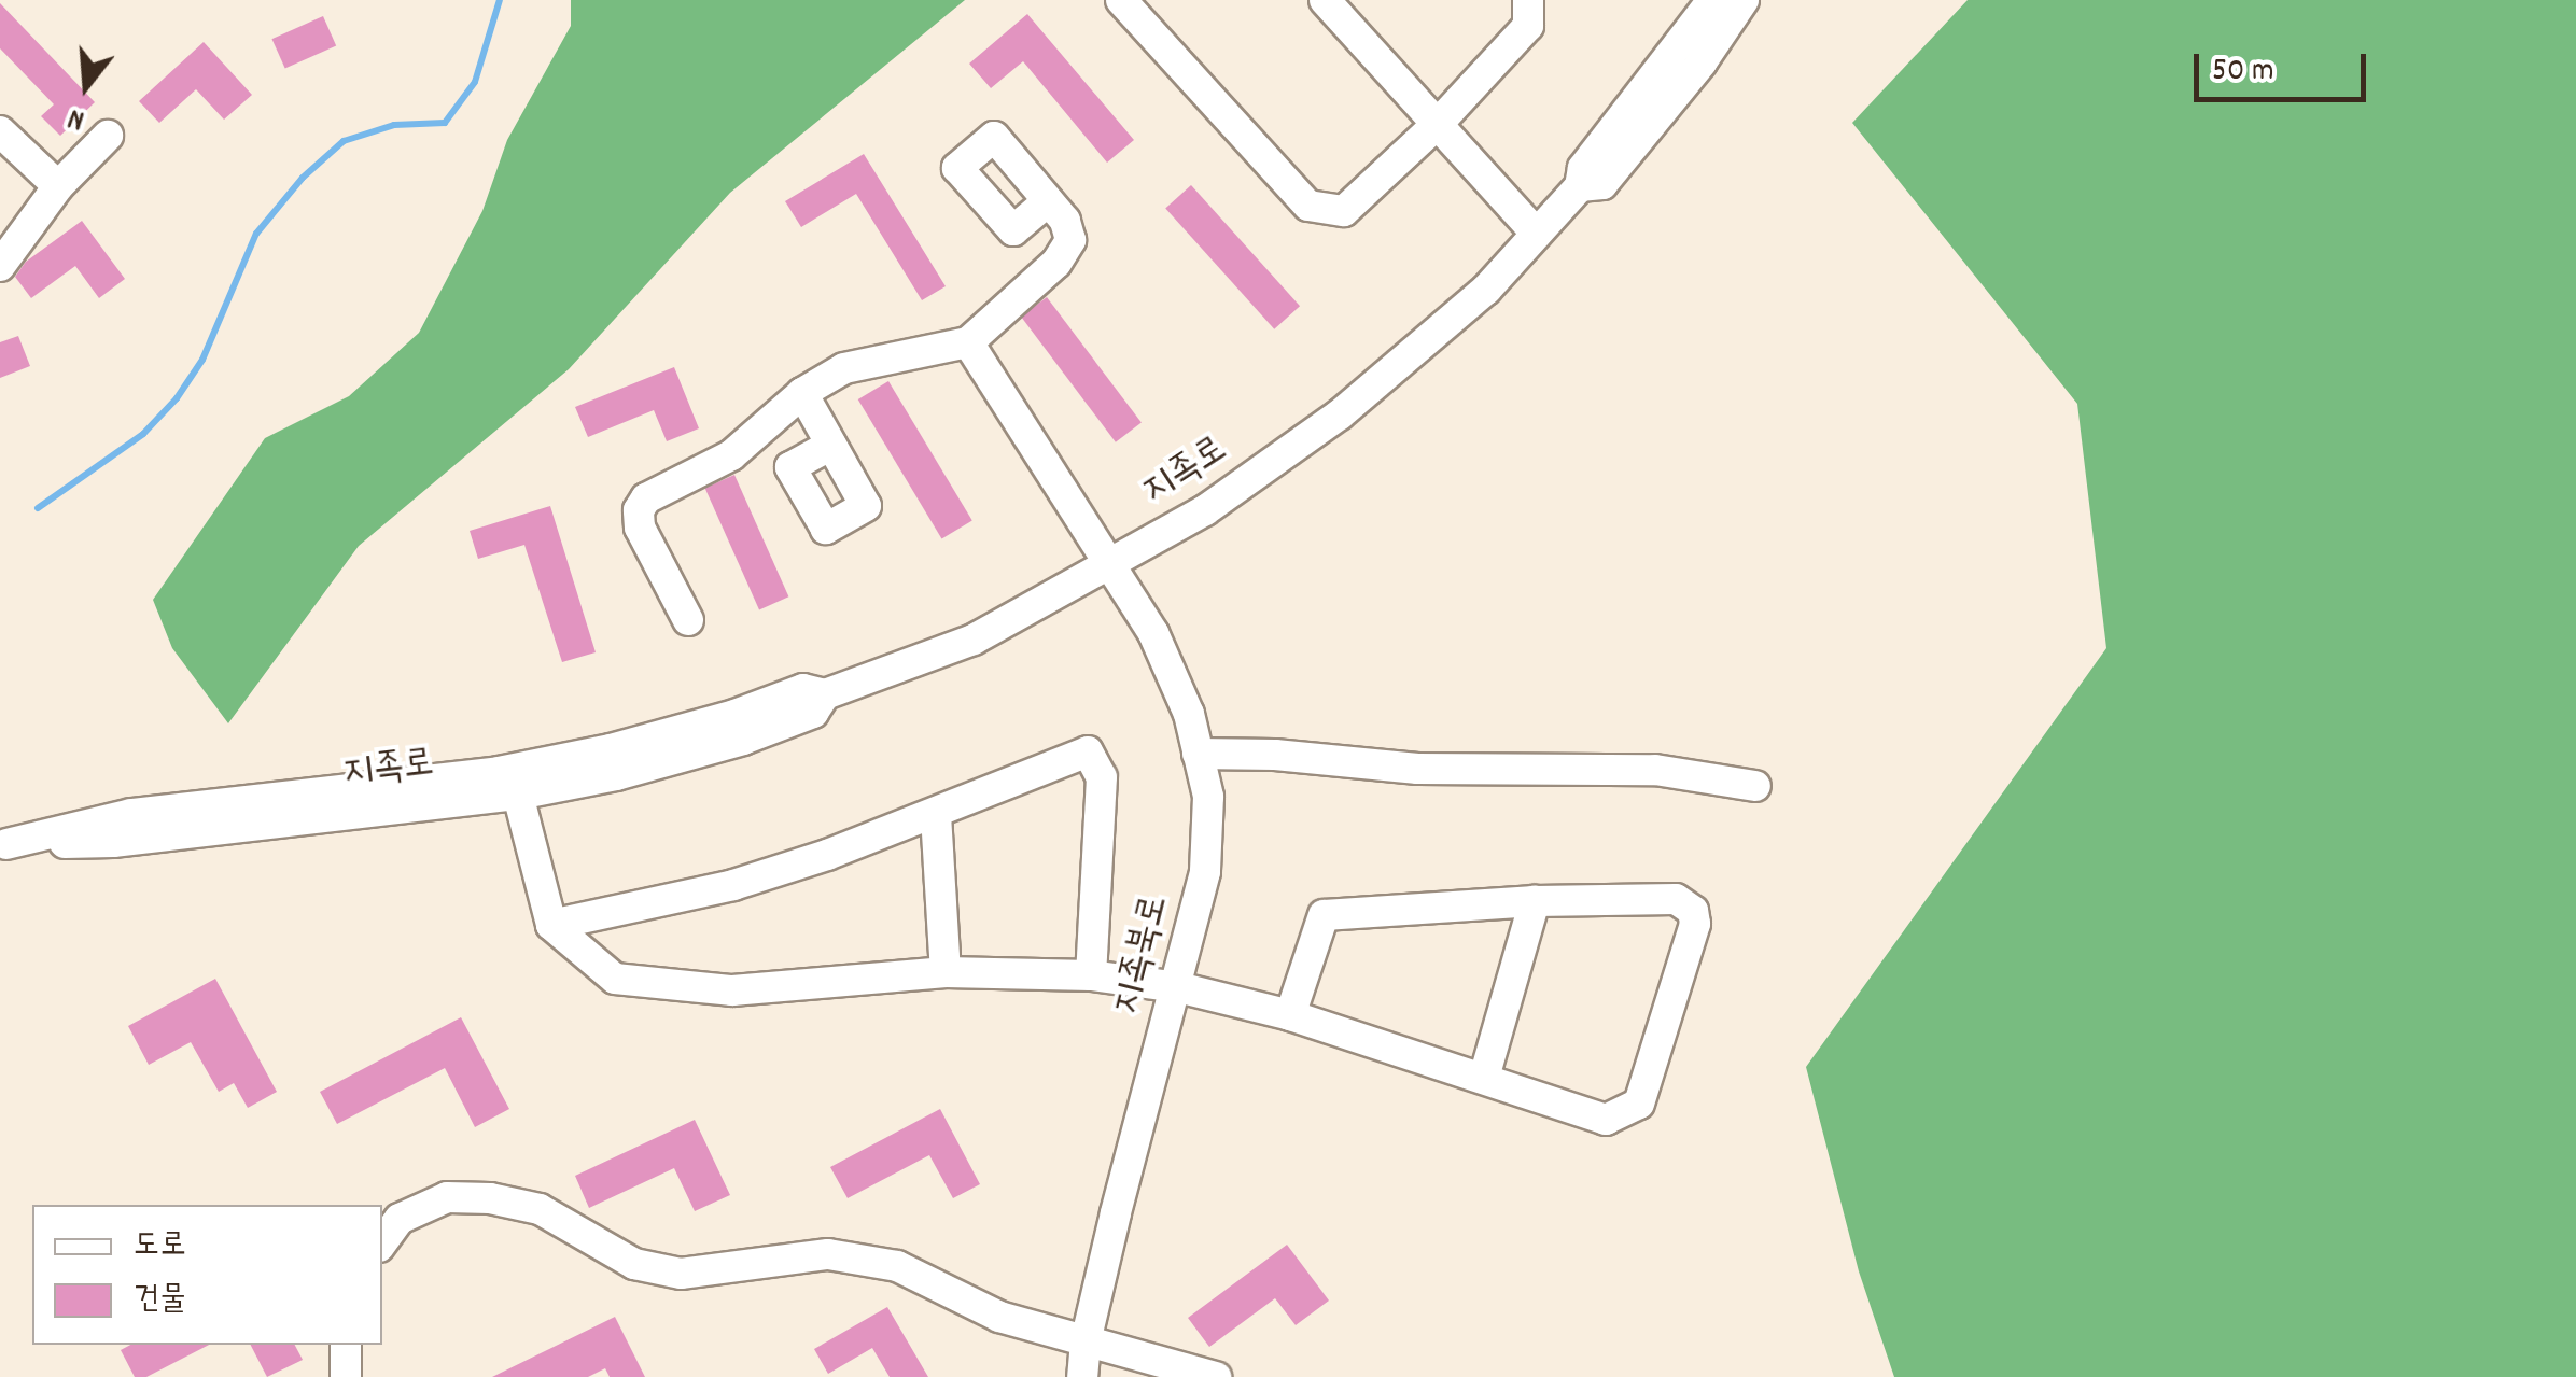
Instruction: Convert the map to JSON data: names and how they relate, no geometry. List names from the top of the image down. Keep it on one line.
{"streets":{"street":["지족로","지족북로"]},"crossings":[["지족로","지족북로"]],"legend":["도로","건물"],"scale_bar":"50 m","north":"bottom"}
